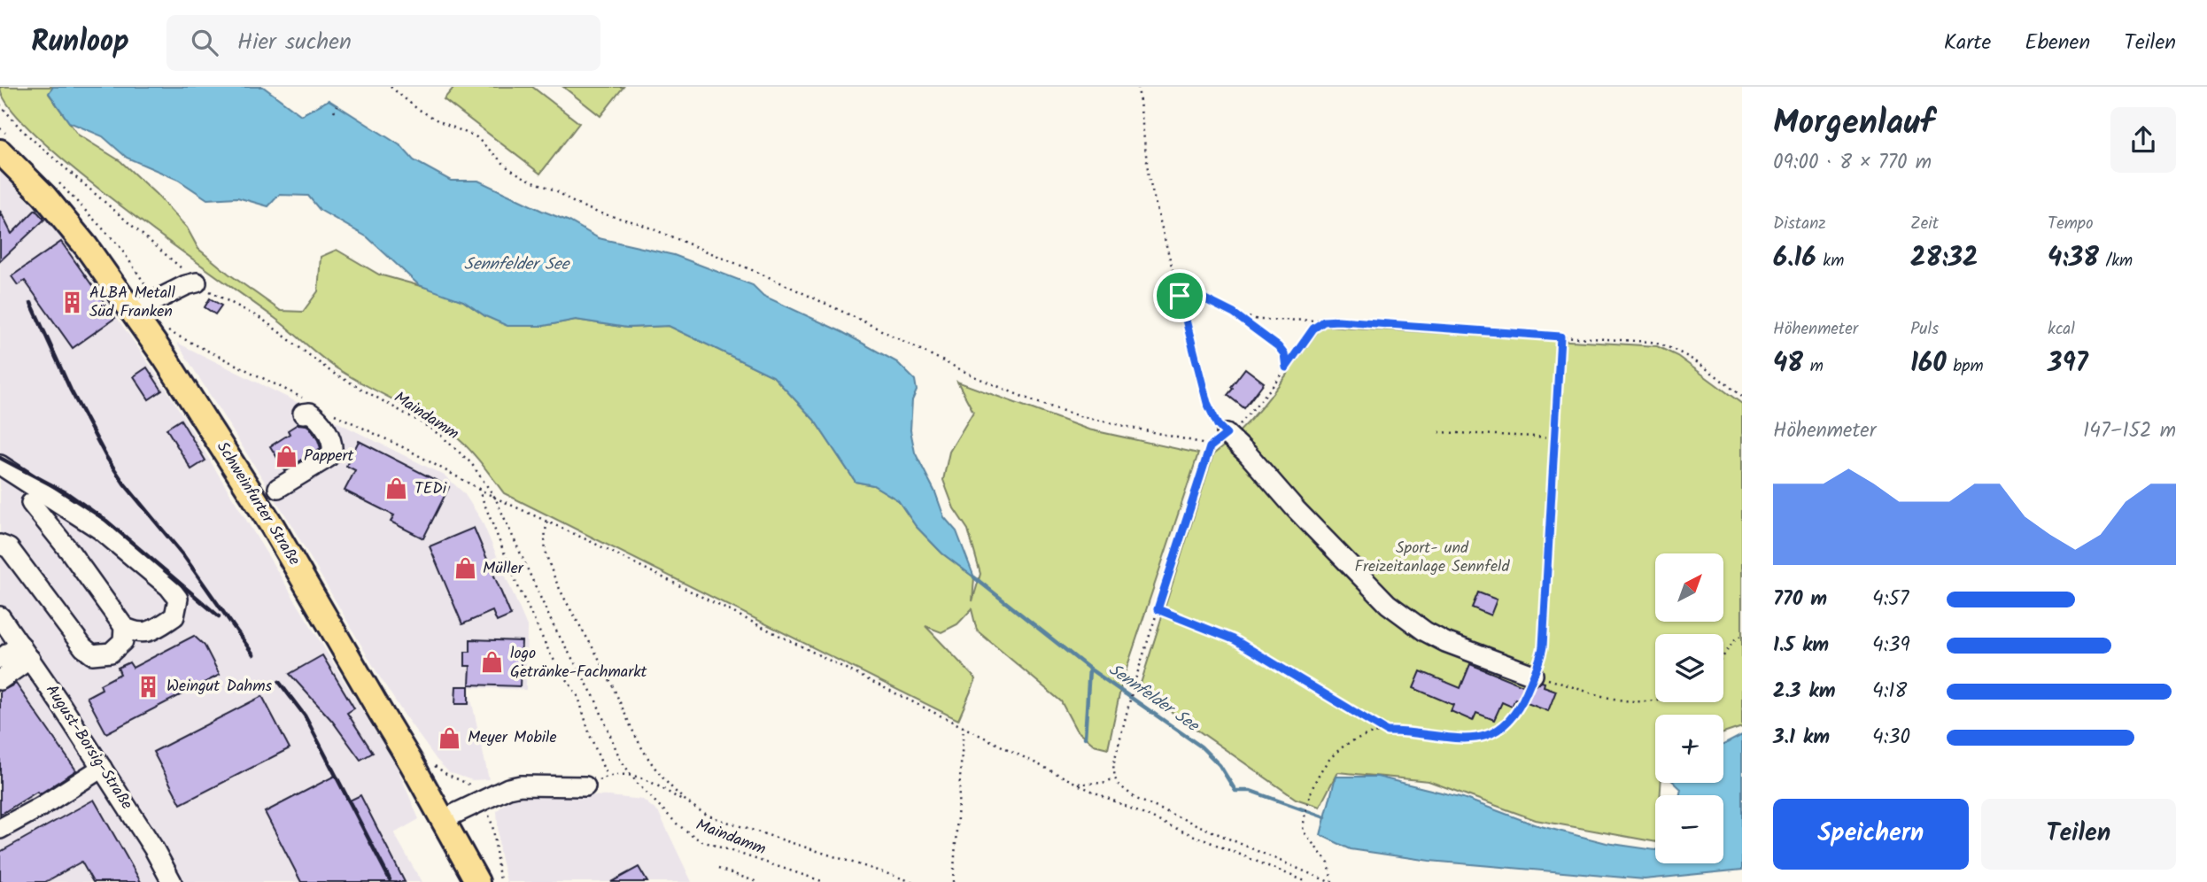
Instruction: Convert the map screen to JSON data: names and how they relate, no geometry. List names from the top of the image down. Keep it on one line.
{"streets":{"main road":["Schweinfurter Straße"],"street":["August-Borsig-Straße"],"path":["Maindamm"]},"water":["Sennfelder See"],"parks":["Sport- und Freizeitanlage Sennfeld"],"places":{"building":["ALBA Metall Süd Franken","Weingut Dahms"],"shop":["Pappert","TEDi","Müller","logo Getränke-Fachmarkt","Meyer Mobile"]},"north":"top right","page":{"header":"Runloop","search":"Hier suchen","nav":["Karte","Ebenen","Teilen"],"heading":["Morgenlauf","09:00 · 8 × 770 m"],"stats":[["Distanz","6.16 km"],["Zeit","28:32"],["Tempo","4:38 /km"],["Höhenmeter","48 m"],["Puls","160 bpm"],["kcal","397"]],"chart":["Höhenmeter","147–152 m"],"map_buttons":["+","−"],"list":[{"name":"770 m","note":"4:57"},{"name":"1.5 km","note":"4:39"},{"name":"2.3 km","note":"4:18"},{"name":"3.1 km","note":"4:30"}],"buttons":["Speichern","Teilen"]}}
